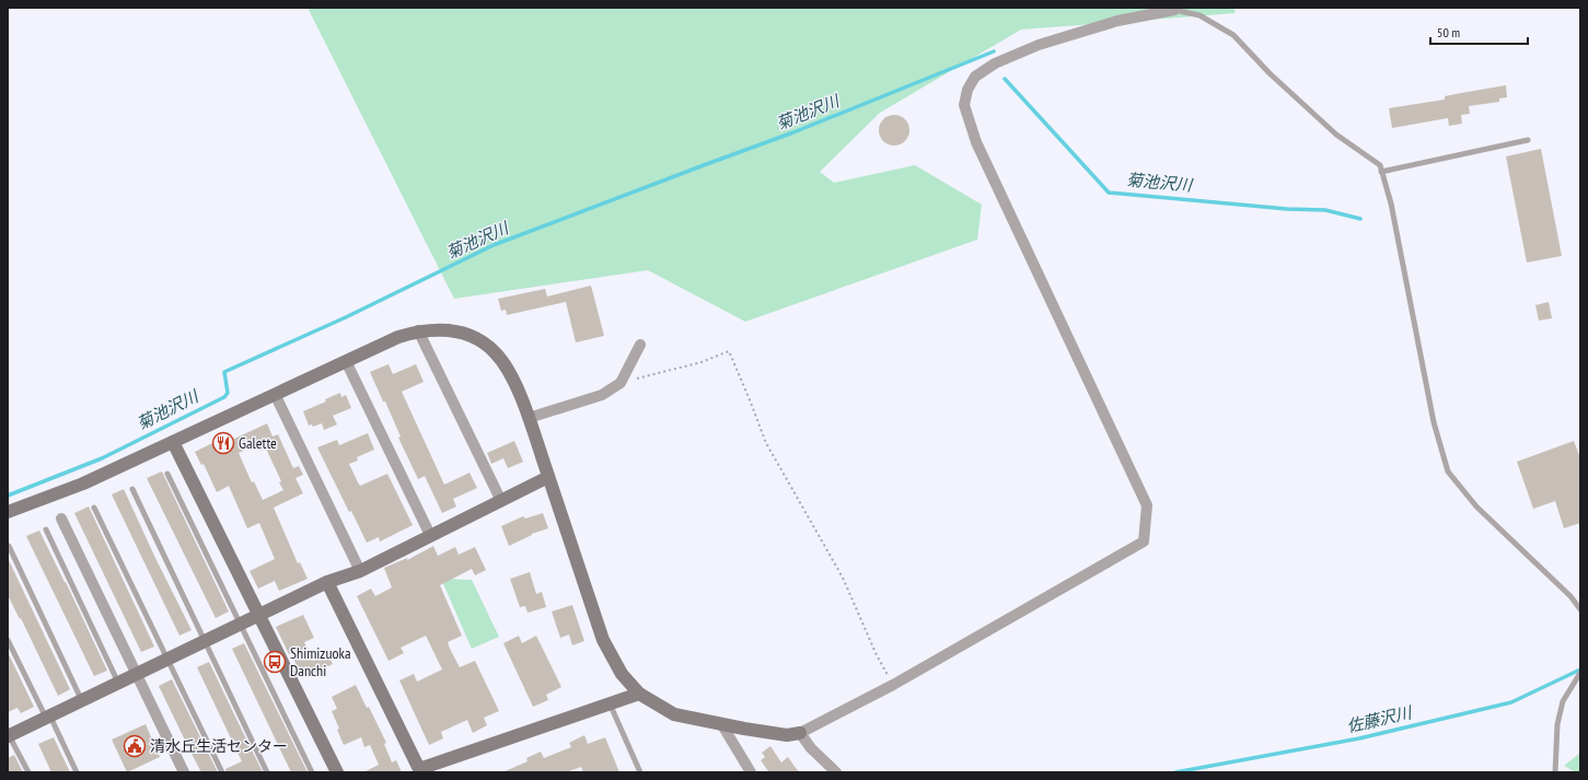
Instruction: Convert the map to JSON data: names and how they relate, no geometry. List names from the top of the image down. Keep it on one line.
{"water":["菊池沢川","佐藤沢川"],"places":{"restaurant":["Galette"],"bus stop":["Shimizuoka Danchi"],"public building":["清水丘生活センター"]},"scale_bar":"50 m"}
